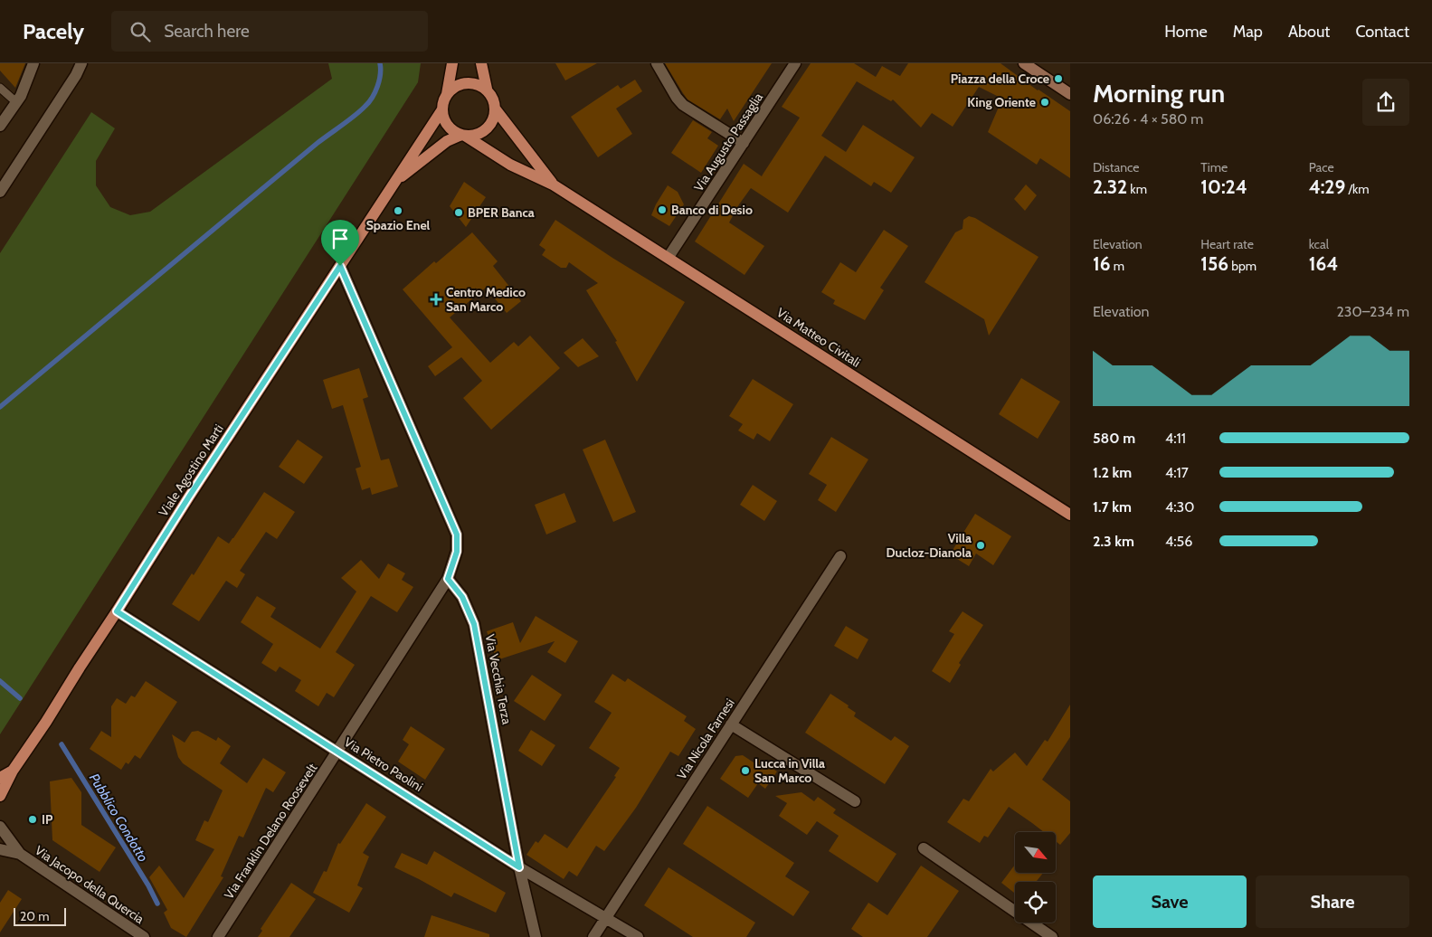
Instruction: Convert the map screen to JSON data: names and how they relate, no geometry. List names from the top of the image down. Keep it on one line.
{"streets":{"main road":["Via Matteo Civitali","Viale Agostino Marti"],"street":["Via Augusto Passaglia","Via Vecchia Terza","Via Nicola Farnesi","Via Pietro Paolini","Via Franklin Delano Roosevelt","Via Jacopo della Quercia"]},"crossings":[["Via Augusto Passaglia","Via Matteo Civitali"],["Via Matteo Civitali","Viale Agostino Marti"],["Viale Agostino Marti","Via Pietro Paolini"],["Via Vecchia Terza","Via Pietro Paolini"],["Via Vecchia Terza","Via Franklin Delano Roosevelt"],["Via Nicola Farnesi","Via Pietro Paolini"],["Via Pietro Paolini","Via Franklin Delano Roosevelt"]],"water":["Pubblico Condotto"],"places":{"other":["Piazza della Croce","King Oriente","Banco di Desio","Spazio Enel","BPER Banca","Villa Ducloz-Dianola","Lucca in Villa San Marco","IP"],"health":["Centro Medico San Marco"]},"scale_bar":"20 m","north":"bottom right","page":{"header":"Pacely","search":"Search here","nav":["Home","Map","About","Contact"],"heading":["Morning run","06:26 · 4 × 580 m"],"stats":[["Distance","2.32 km"],["Time","10:24"],["Pace","4:29 /km"],["Elevation","16 m"],["Heart rate","156 bpm"],["kcal","164"]],"chart":["Elevation","230–234 m"],"list":[{"name":"580 m","note":"4:11"},{"name":"1.2 km","note":"4:17"},{"name":"1.7 km","note":"4:30"},{"name":"2.3 km","note":"4:56"}],"buttons":["Save","Share"],"scale":"20 m"}}
